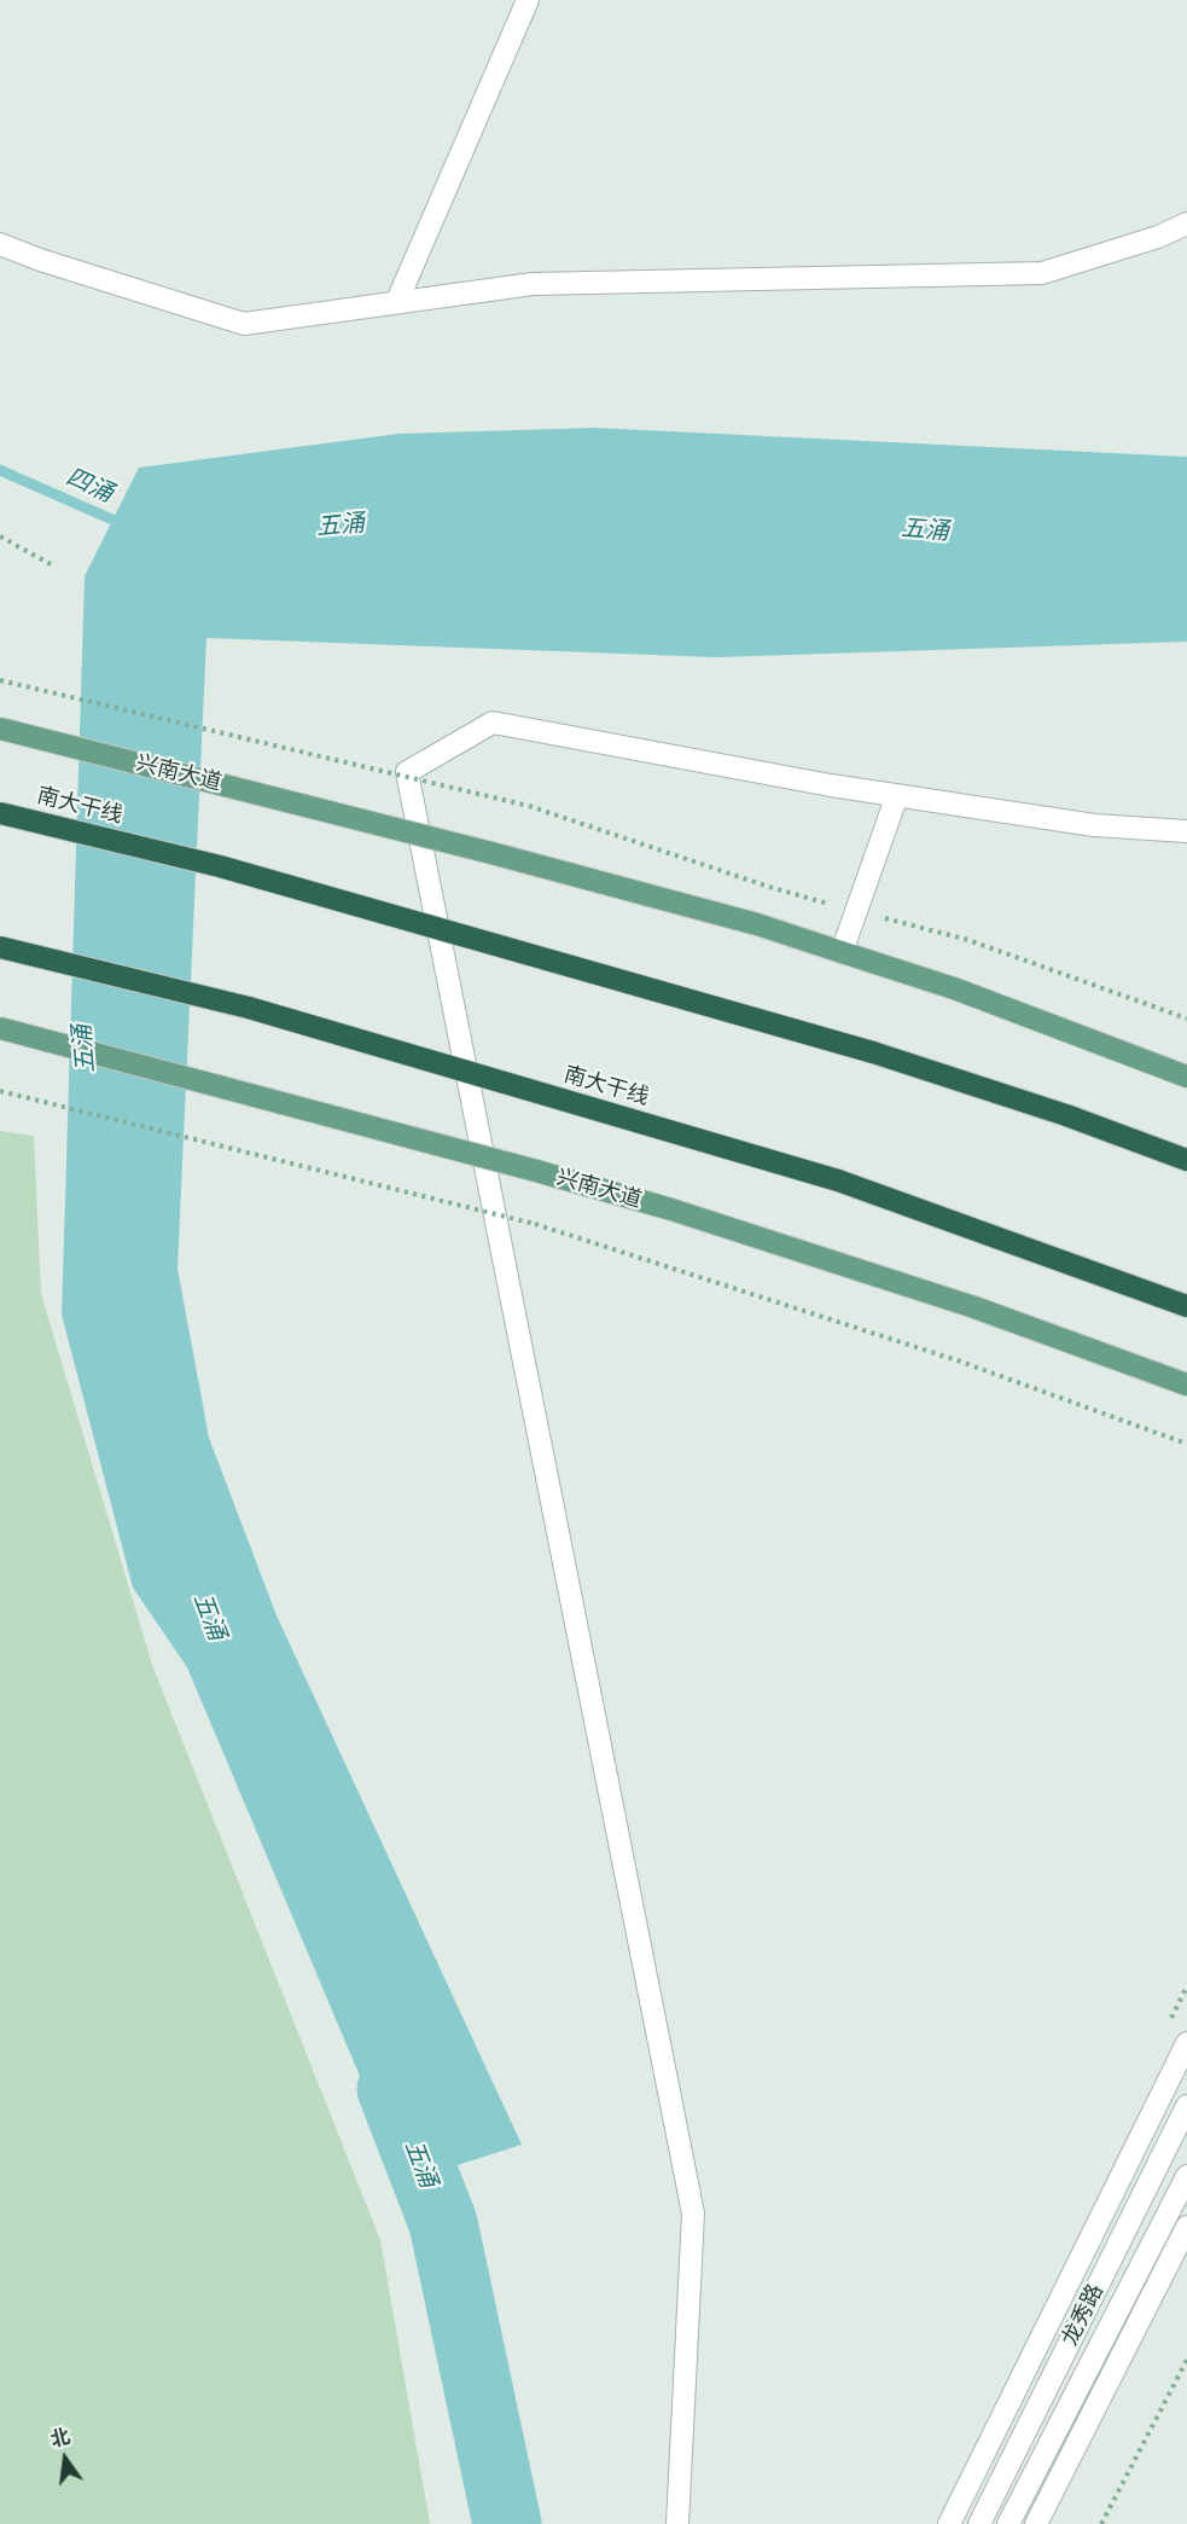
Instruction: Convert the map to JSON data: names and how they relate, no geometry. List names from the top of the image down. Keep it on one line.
{"streets":{"highway":["南大干线"],"main road":["兴南大道"],"street":["龙秀路"]},"water":["四涌","五涌"],"north":"top"}
